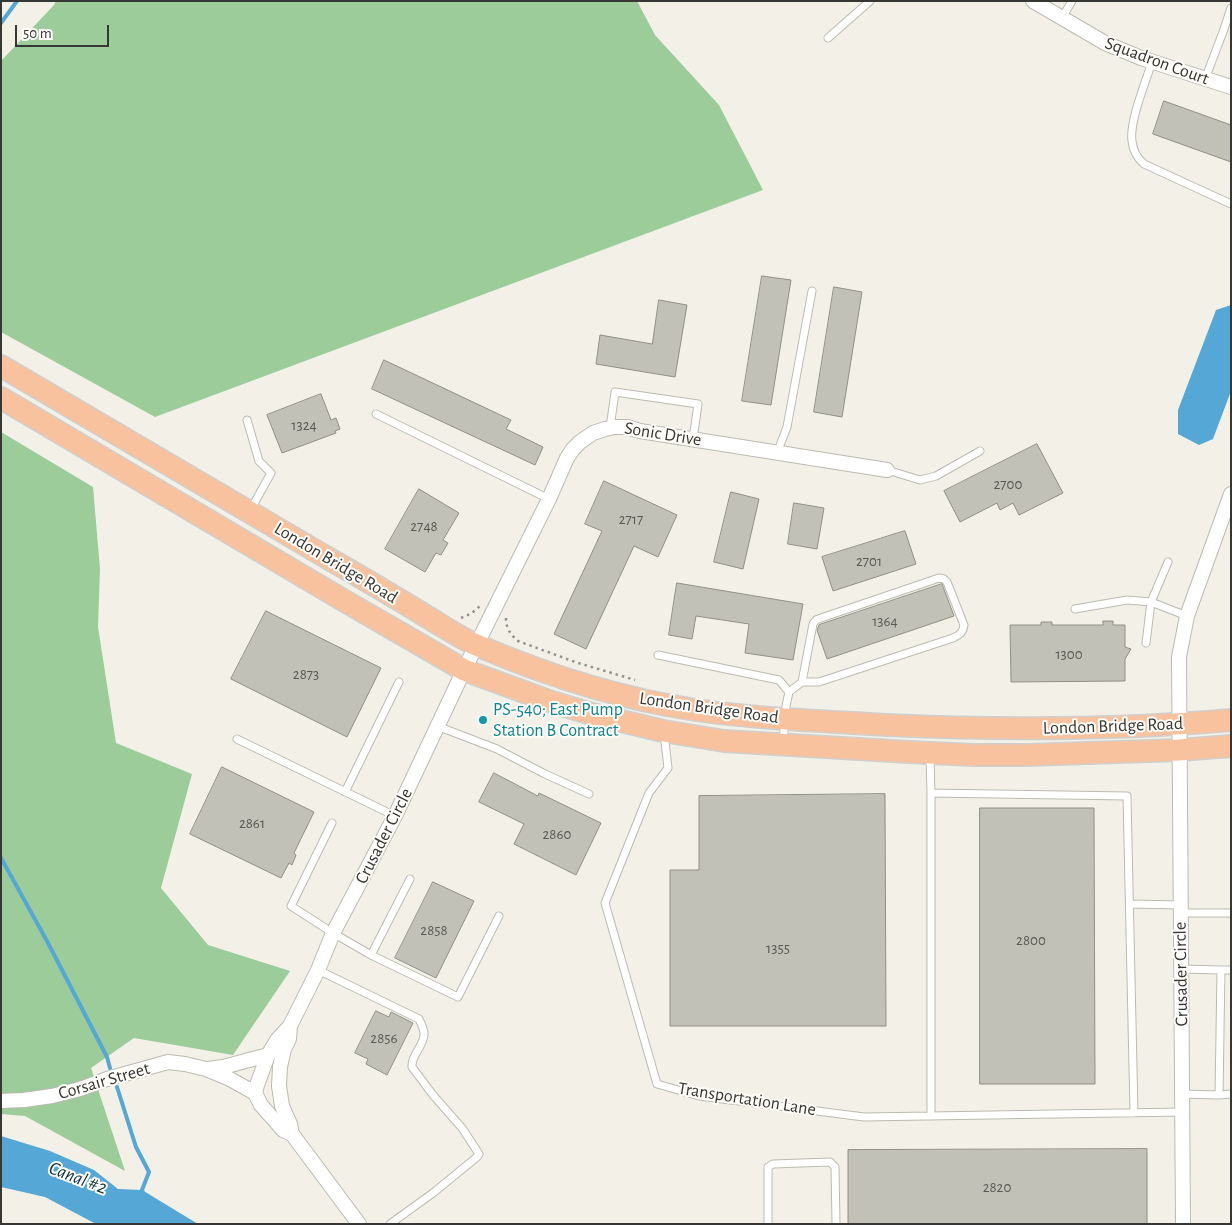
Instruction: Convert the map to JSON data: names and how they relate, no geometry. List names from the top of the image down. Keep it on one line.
{"streets":{"main road":["London Bridge Road"],"street":["Squadron Court","Sonic Drive","Crusader Circle","Corsair Street"],"lane":["Transportation Lane"]},"crossings":[["Sonic Drive","London Bridge Road"],["Sonic Drive","Crusader Circle"],["London Bridge Road","Crusader Circle"],["London Bridge Road","Transportation Lane"],["Crusader Circle","Corsair Street"],["Crusader Circle","Transportation Lane"]],"water":["Canal #2"],"places":["PS-540; East Pump Station B Contract"],"house_numbers":["1324","2700","2717","2748","2701","1364","1300","2873","2861","2860","2858","2800","1355","2856","2820"],"scale_bar":"50 m"}
